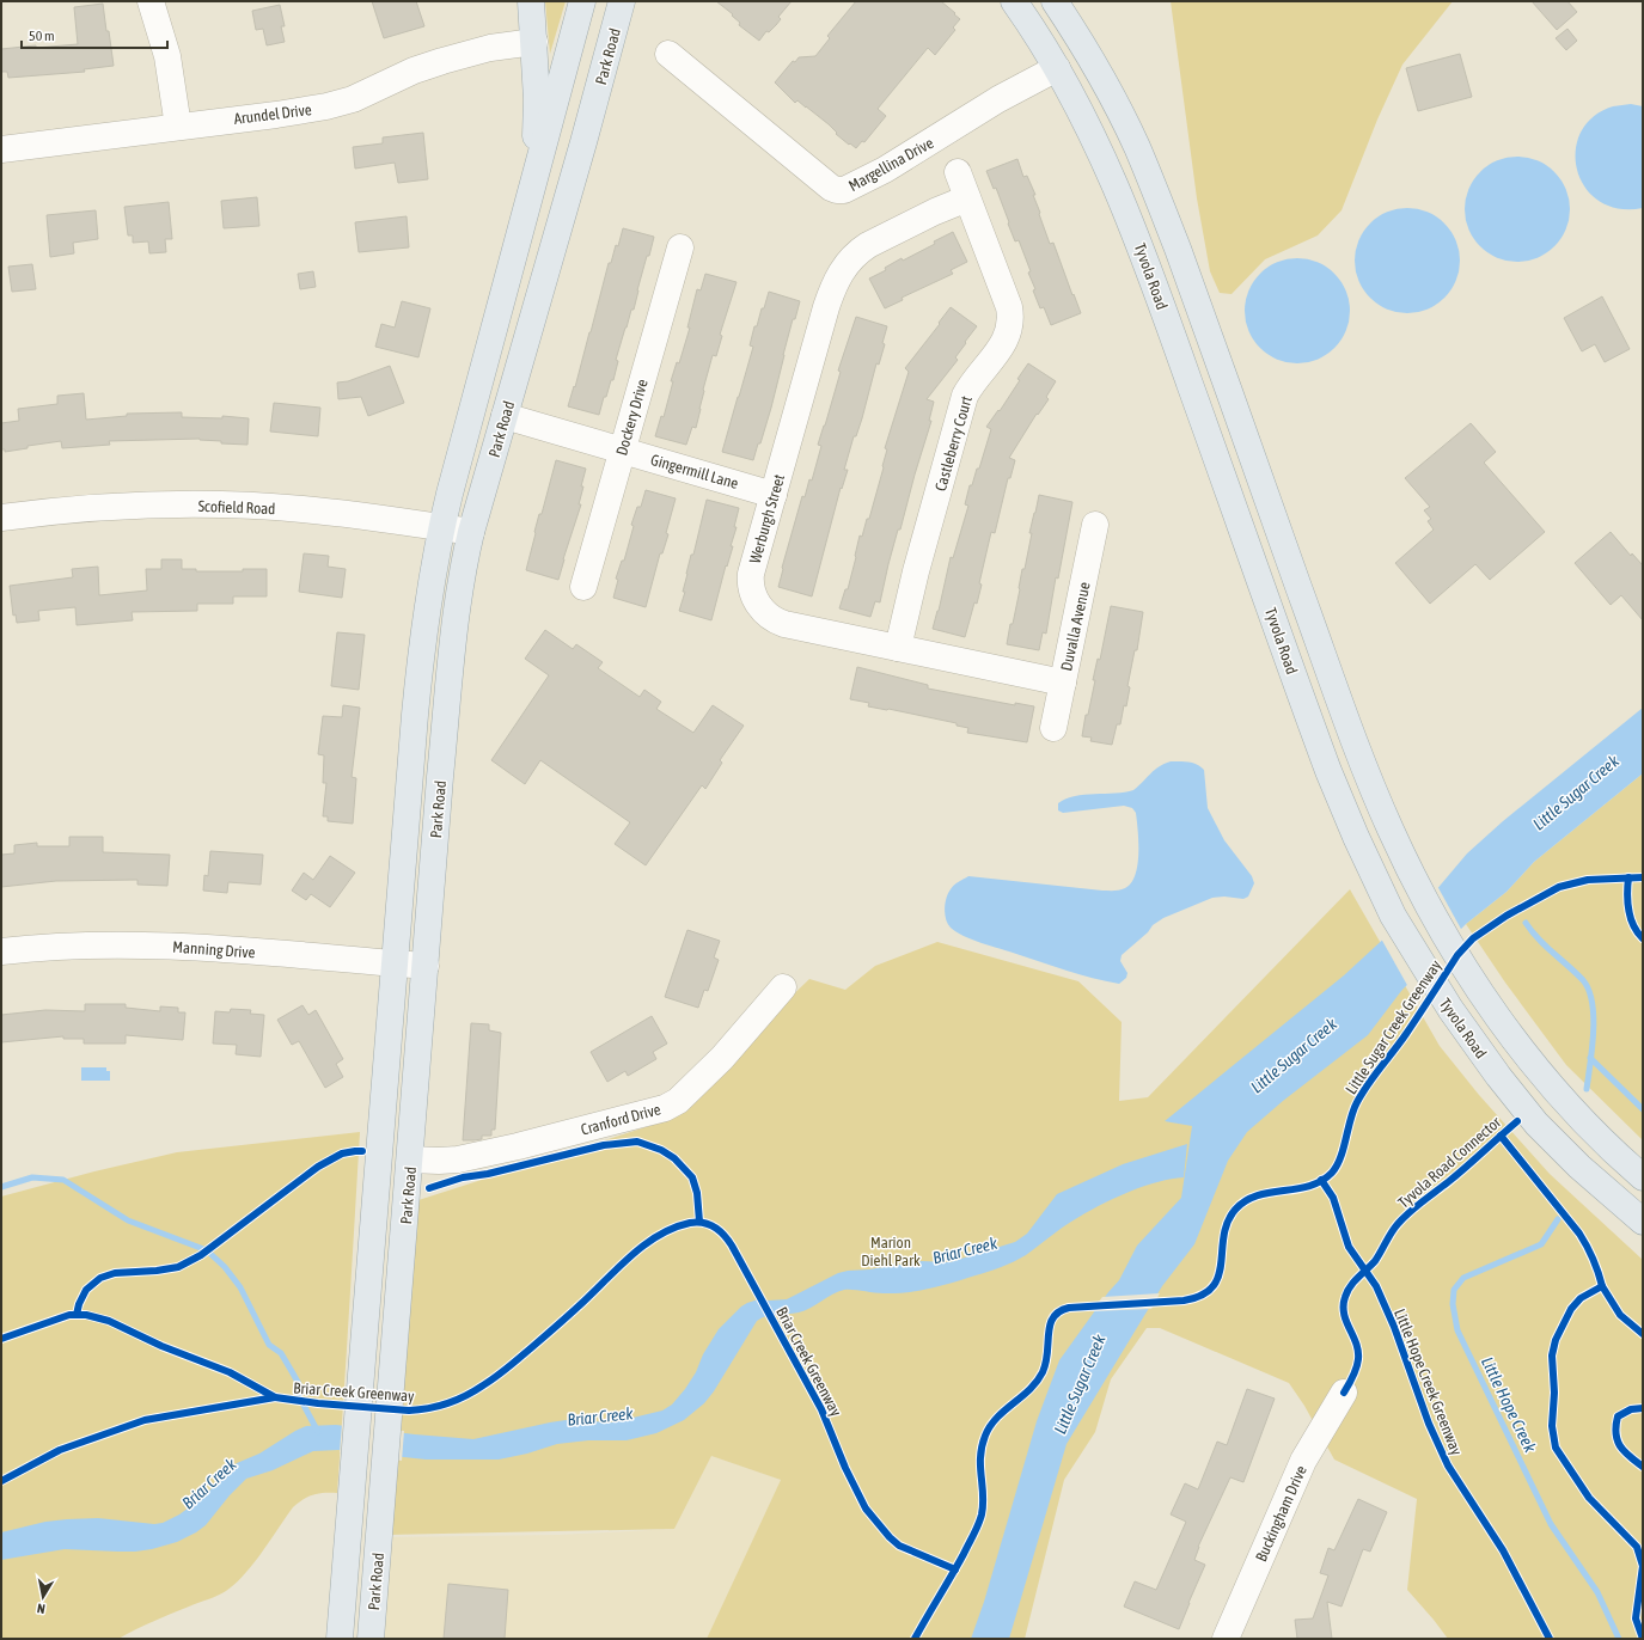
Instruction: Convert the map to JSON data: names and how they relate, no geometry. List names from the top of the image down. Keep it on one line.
{"streets":{"main road":["Park Road","Tyvola Road"],"street":["Arundel Drive","Margellina Drive","Dockery Drive","Castleberry Court","Gingermill Lane","Scofield Road","Werburgh Street","Duvalla Avenue","Manning Drive","Cranford Drive","Buckingham Drive"],"cycle path":["Little Sugar Creek Greenway","Tyvola Road Connector","Briar Creek Greenway","Little Hope Creek Greenway"]},"crossings":[["Park Road","Gingermill Lane"],["Park Road","Scofield Road"],["Park Road","Manning Drive"],["Park Road","Cranford Drive"],["Margellina Drive","Tyvola Road"],["Dockery Drive","Gingermill Lane"],["Castleberry Court","Werburgh Street"],["Gingermill Lane","Werburgh Street"],["Werburgh Street","Duvalla Avenue"]],"water":["Little Sugar Creek","Briar Creek","Little Hope Creek"],"parks":["Marion Diehl Park"],"scale_bar":"50 m","north":"bottom"}
